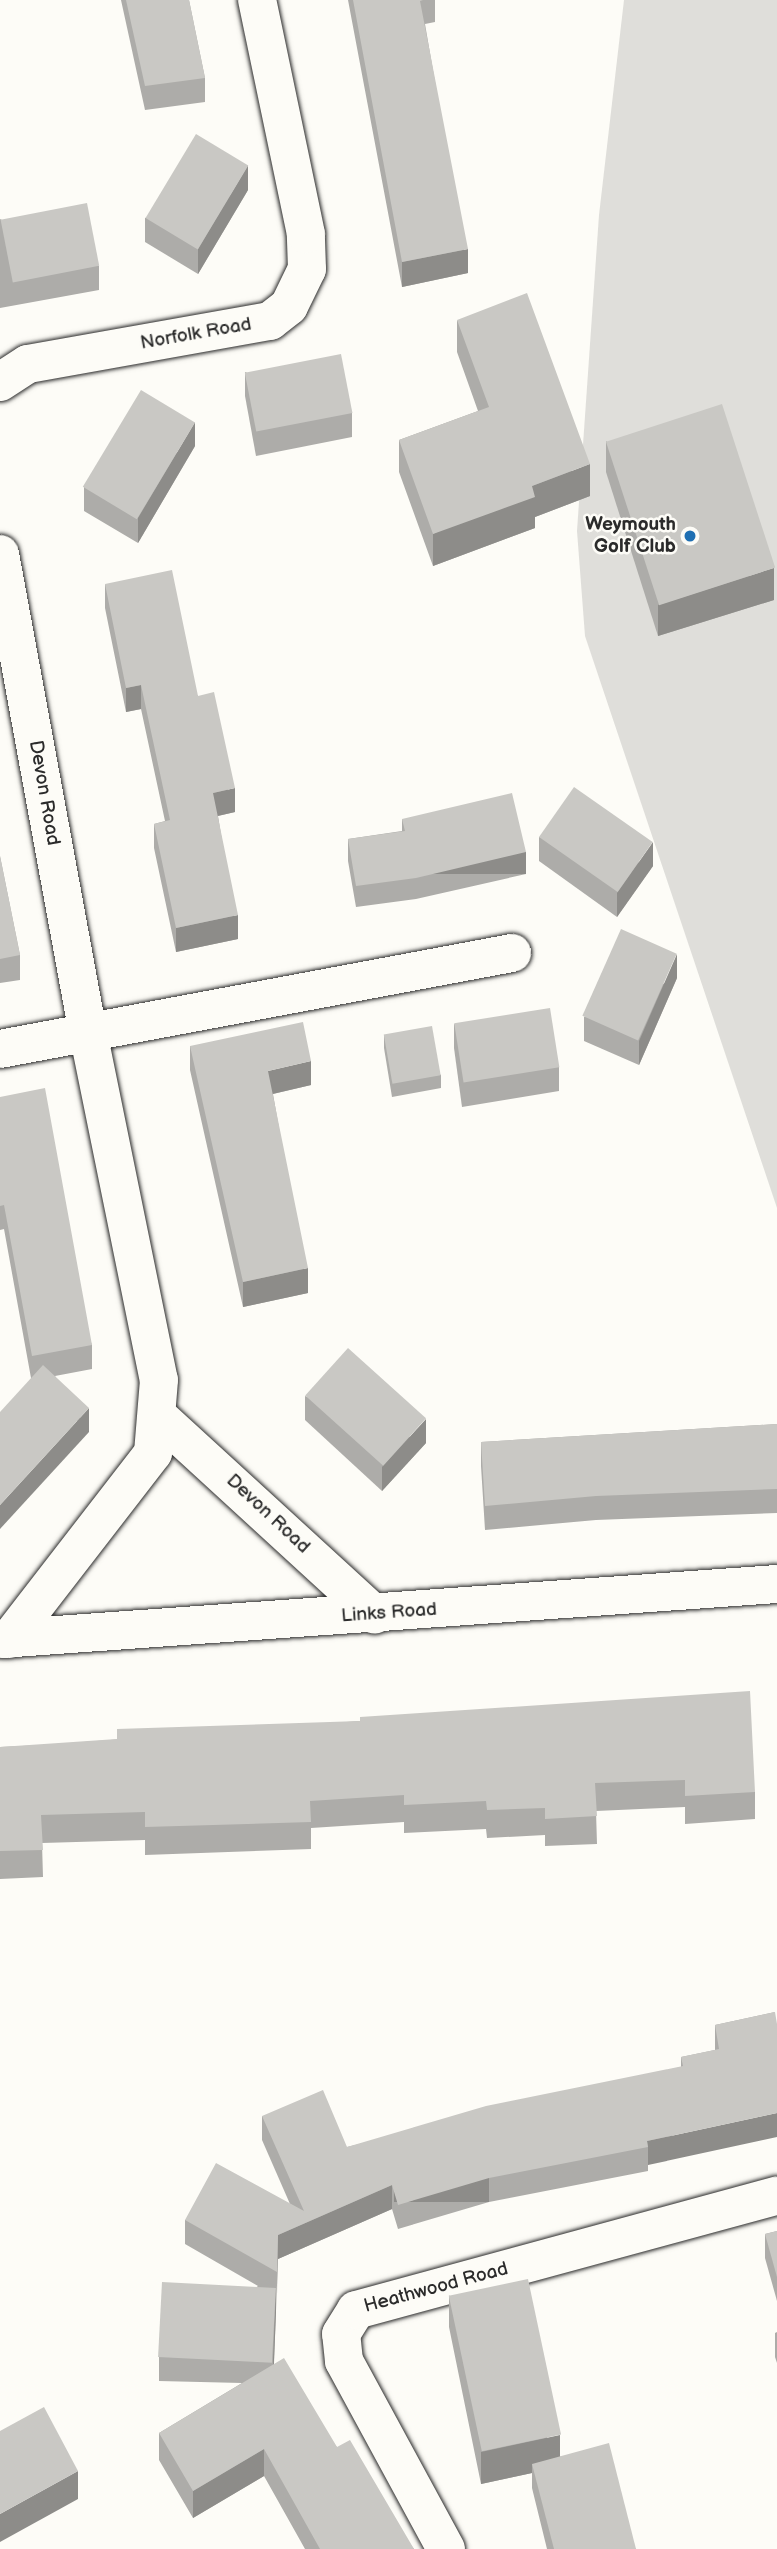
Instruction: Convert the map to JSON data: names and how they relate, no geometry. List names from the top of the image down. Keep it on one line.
{"streets":{"street":["Norfolk Road","Devon Road","Links Road","Heathwood Road"]},"crossings":[["Devon Road","Links Road"]],"places":["Weymouth Golf Club"]}
